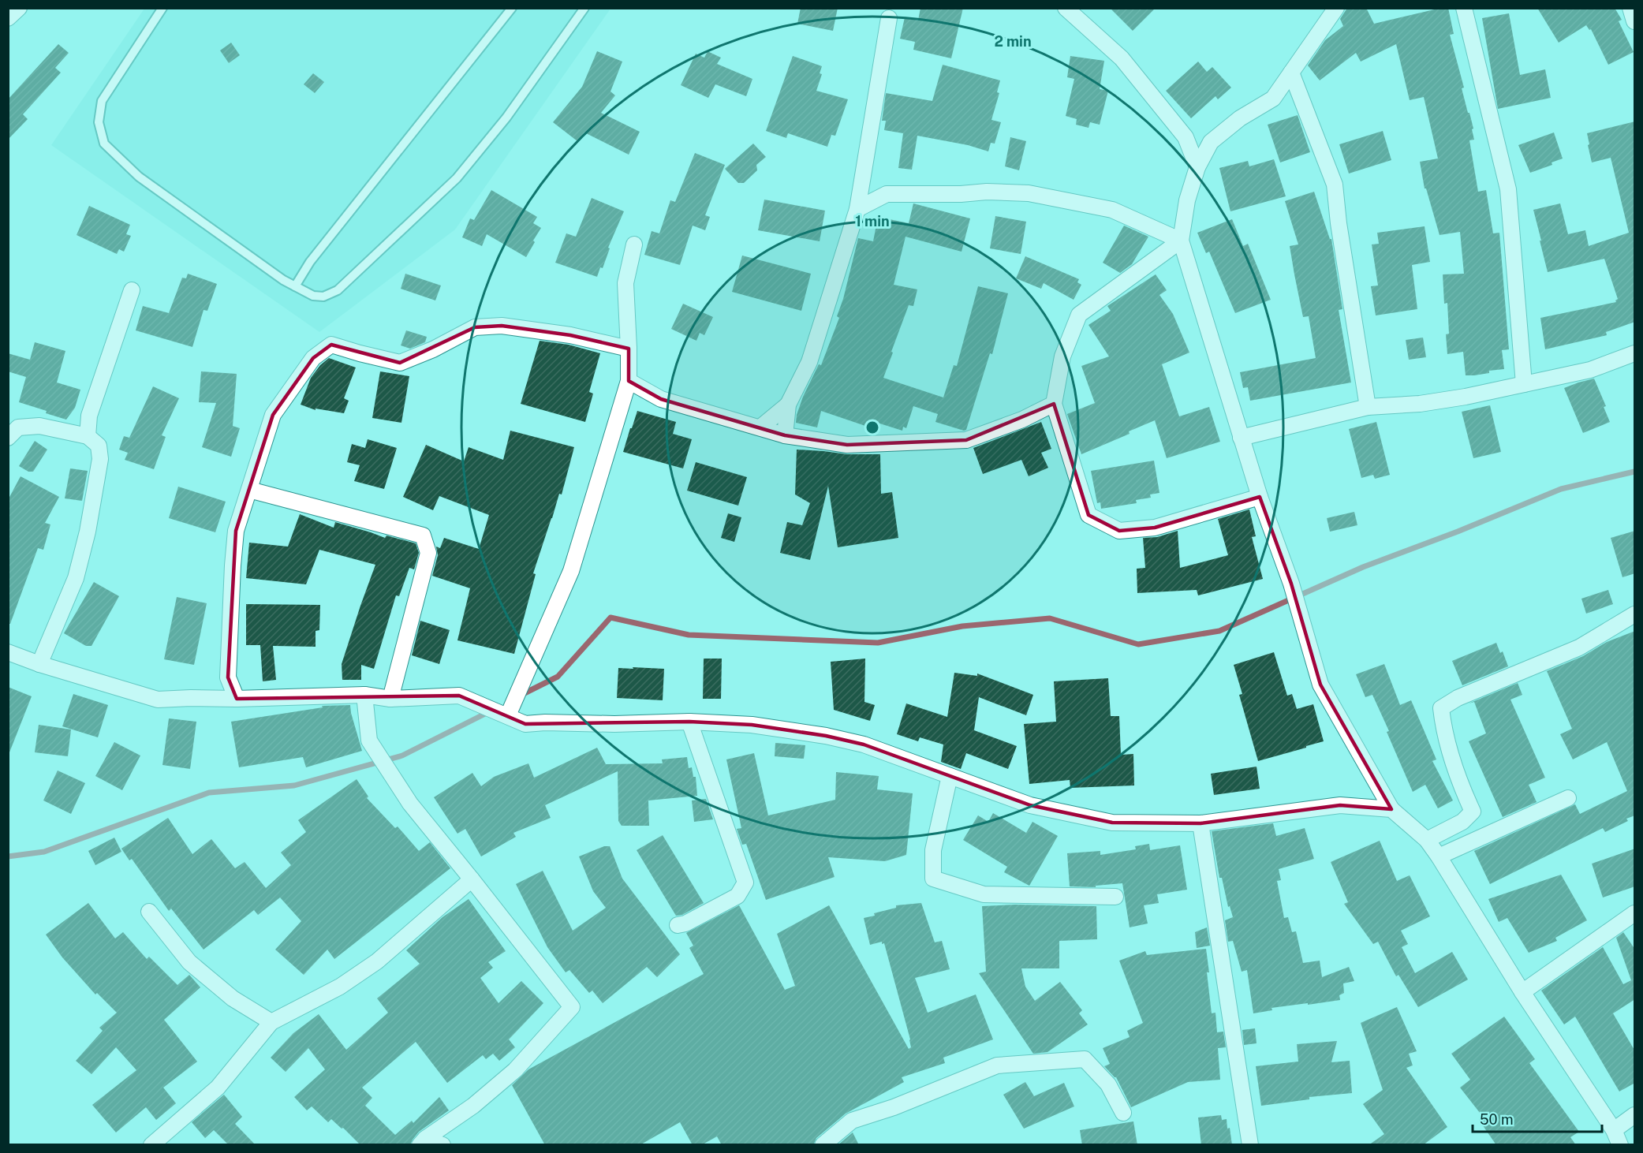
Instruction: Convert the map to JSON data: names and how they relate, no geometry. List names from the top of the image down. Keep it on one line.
{"scale_bar":"50 m","rings":["2 min","1 min"]}
